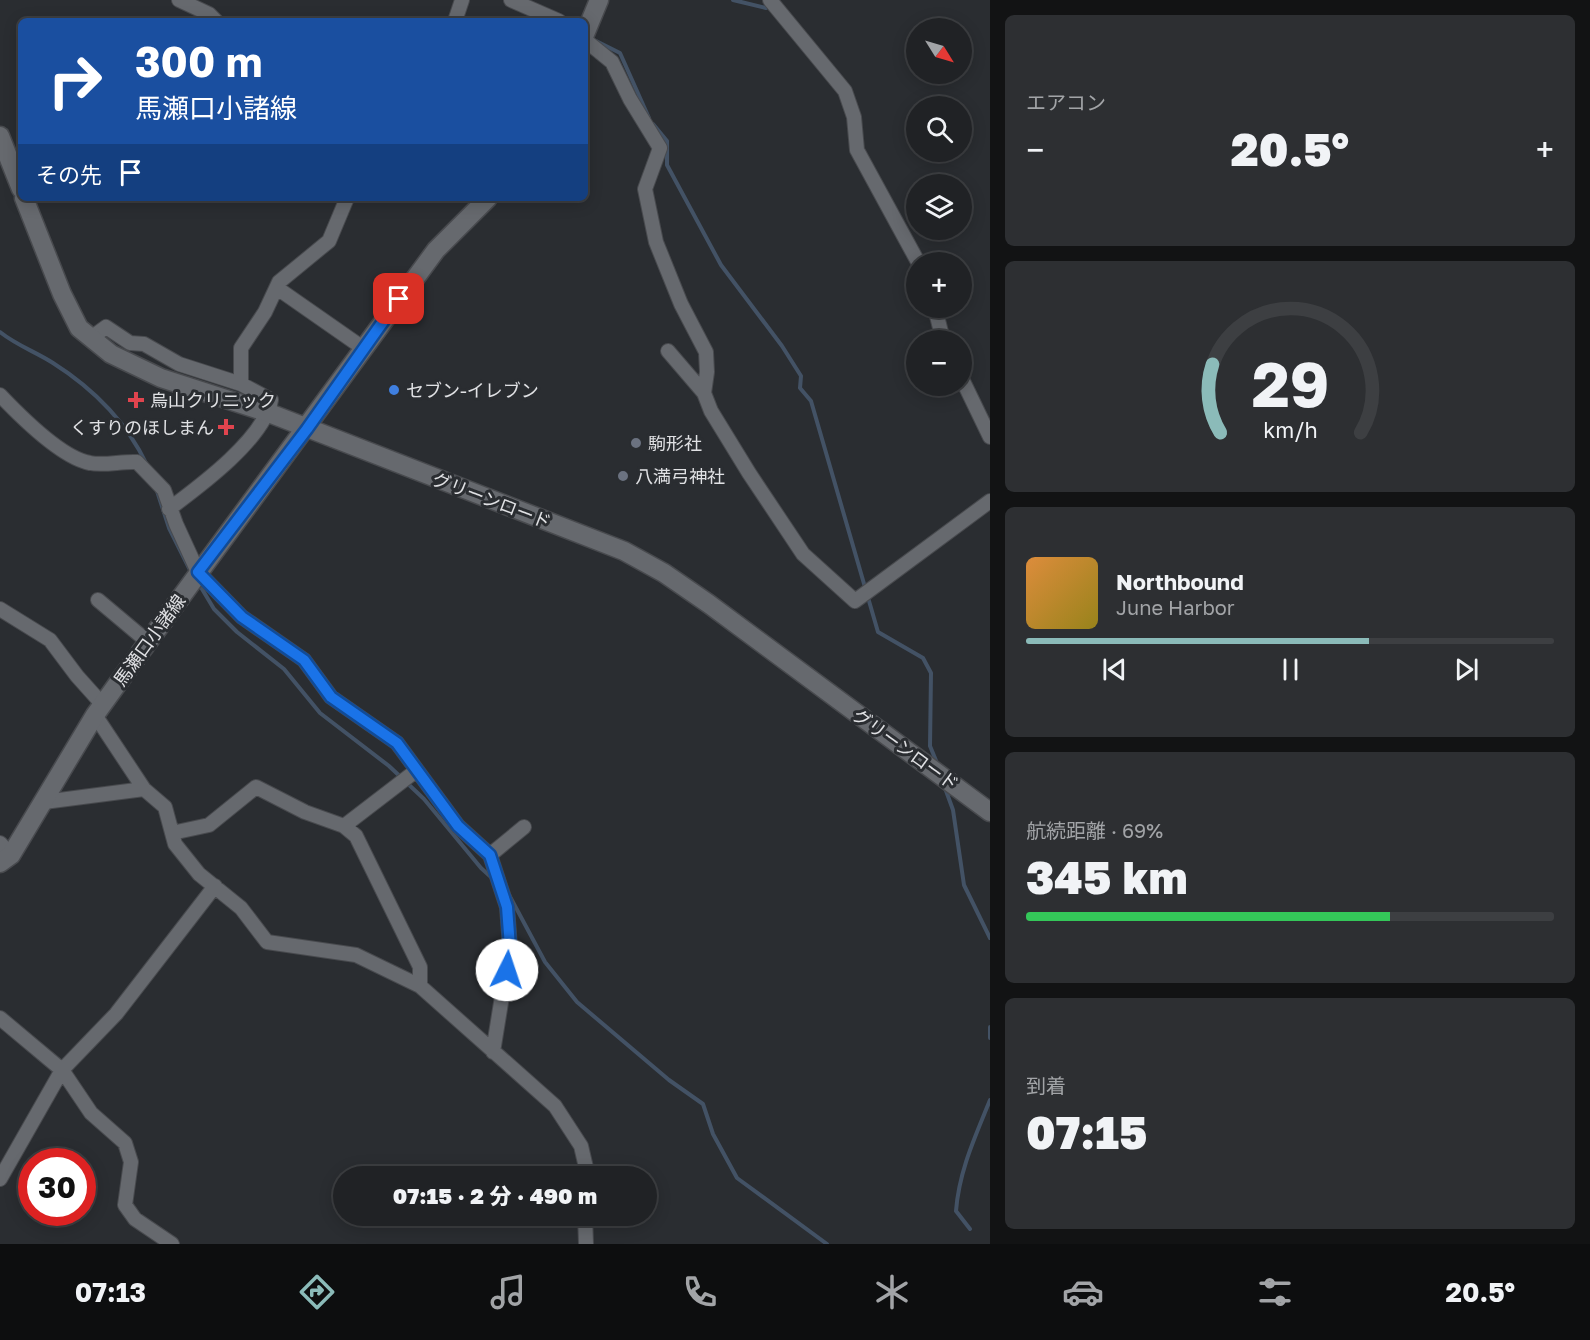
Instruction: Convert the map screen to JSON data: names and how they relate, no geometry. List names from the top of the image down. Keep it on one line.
{"streets":{"street":["グリーンロード","馬瀬口小諸線"]},"crossings":[["グリーンロード","馬瀬口小諸線"]],"places":{"other":["セブン-イレブン","駒形社","八満弓神社"],"health":["烏山クリニック","くすりのほしまん"]},"north":"bottom right","page":{"tile":["エアコン",["航続距離 · 69%","345 km"],["到着","07:15"]],"map_buttons":["+","−"],"turn":["300 m","馬瀬口小諸線"],"heat":["−","20.5°","+"],"then":"その先","song":["Northbound","June Harbor"],"limit":"30","trip":"07:15 · 2 分 · 490 m","tabs":["07:13","20.5°"],"gauge":["29","km/h"]}}
